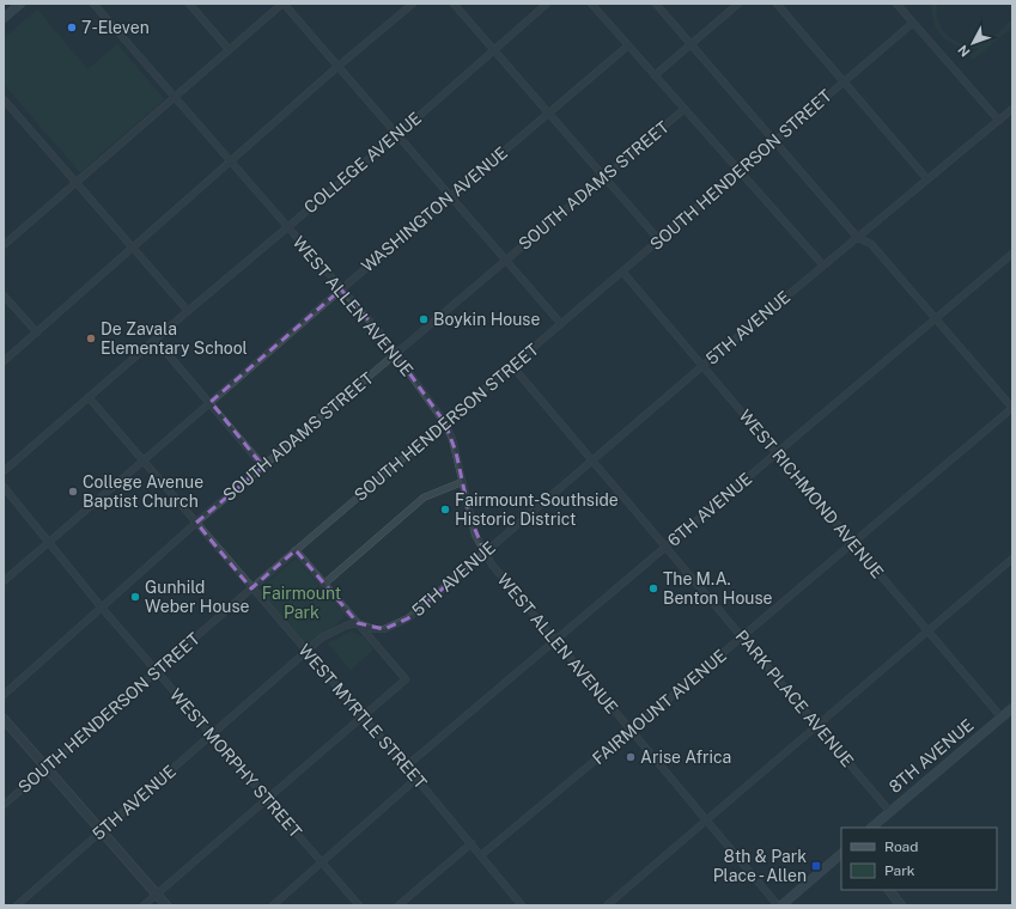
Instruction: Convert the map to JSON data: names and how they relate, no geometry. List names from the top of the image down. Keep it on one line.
{"streets":{"main road":["8TH AVENUE"],"street":["COLLEGE AVENUE","SOUTH HENDERSON STREET","SOUTH ADAMS STREET","WASHINGTON AVENUE","WEST ALLEN AVENUE","5TH AVENUE","WEST RICHMOND AVENUE","6TH AVENUE","PARK PLACE AVENUE","FAIRMOUNT AVENUE","WEST MYRTLE STREET","WEST MORPHY STREET"]},"crossings":[["COLLEGE AVENUE","WEST ALLEN AVENUE"],["COLLEGE AVENUE","WEST MYRTLE STREET"],["SOUTH HENDERSON STREET","WEST ALLEN AVENUE"],["SOUTH HENDERSON STREET","WEST RICHMOND AVENUE"],["SOUTH HENDERSON STREET","PARK PLACE AVENUE"],["SOUTH HENDERSON STREET","WEST MYRTLE STREET"],["SOUTH HENDERSON STREET","WEST MORPHY STREET"],["SOUTH ADAMS STREET","WEST ALLEN AVENUE"],["SOUTH ADAMS STREET","WEST MYRTLE STREET"],["SOUTH ADAMS STREET","WEST MORPHY STREET"],["WASHINGTON AVENUE","WEST ALLEN AVENUE"],["WASHINGTON AVENUE","WEST MYRTLE STREET"],["WASHINGTON AVENUE","WEST MORPHY STREET"],["WEST ALLEN AVENUE","5TH AVENUE"],["WEST ALLEN AVENUE","6TH AVENUE"],["WEST ALLEN AVENUE","FAIRMOUNT AVENUE"],["5TH AVENUE","WEST RICHMOND AVENUE"],["5TH AVENUE","PARK PLACE AVENUE"],["5TH AVENUE","WEST MYRTLE STREET"],["5TH AVENUE","WEST MORPHY STREET"],["WEST RICHMOND AVENUE","6TH AVENUE"],["WEST RICHMOND AVENUE","FAIRMOUNT AVENUE"],["WEST RICHMOND AVENUE","8TH AVENUE"],["6TH AVENUE","PARK PLACE AVENUE"],["6TH AVENUE","WEST MYRTLE STREET"],["PARK PLACE AVENUE","FAIRMOUNT AVENUE"],["PARK PLACE AVENUE","8TH AVENUE"],["FAIRMOUNT AVENUE","WEST MYRTLE STREET"]],"parks":["Fairmount Park"],"places":{"other":["7-Eleven","Boykin House","De Zavala Elementary School","College Avenue Baptist Church","Fairmount-Southside Historic District","The M.A. Benton House","Gunhild Weber House","Arise Africa"],"transit":["8th & Park Place - Allen"]},"legend":["Road","Park"],"north":"bottom left"}
